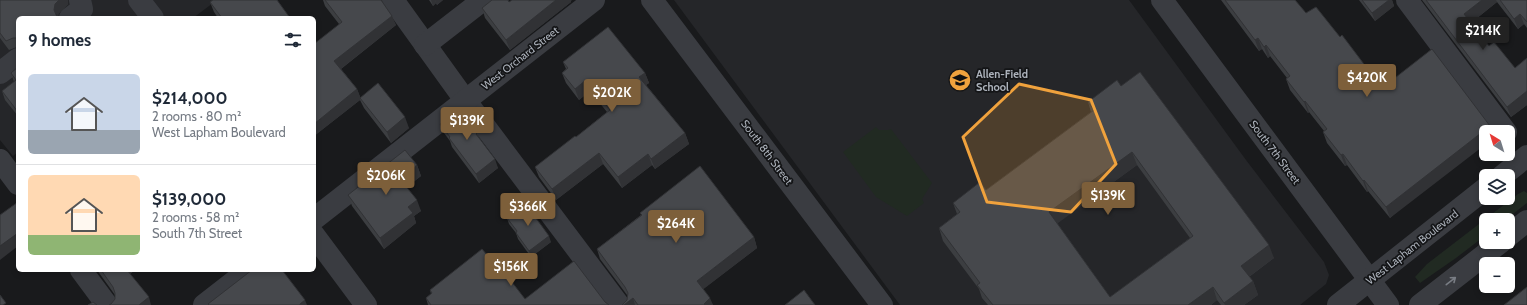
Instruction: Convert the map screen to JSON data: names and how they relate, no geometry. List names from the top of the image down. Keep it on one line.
{"streets":{"street":["West Orchard Street","South 8th Street","South 7th Street","West Lapham Boulevard"]},"crossings":[["South 7th Street","West Lapham Boulevard"]],"places":{"school or university":["Allen-Field School"]},"north":"top left","page":{"heading":"9 homes","price":["$214K","$420K","$202K","$139K","$206K","$139K","$366K","$264K","$156K"],"list":[{"name":"$214,000","note":"2 rooms · 80 m² · West Lapham Boulevard"},{"name":"$139,000","note":"2 rooms · 58 m² · South 7th Street"}],"map_buttons":["+","−"]}}
